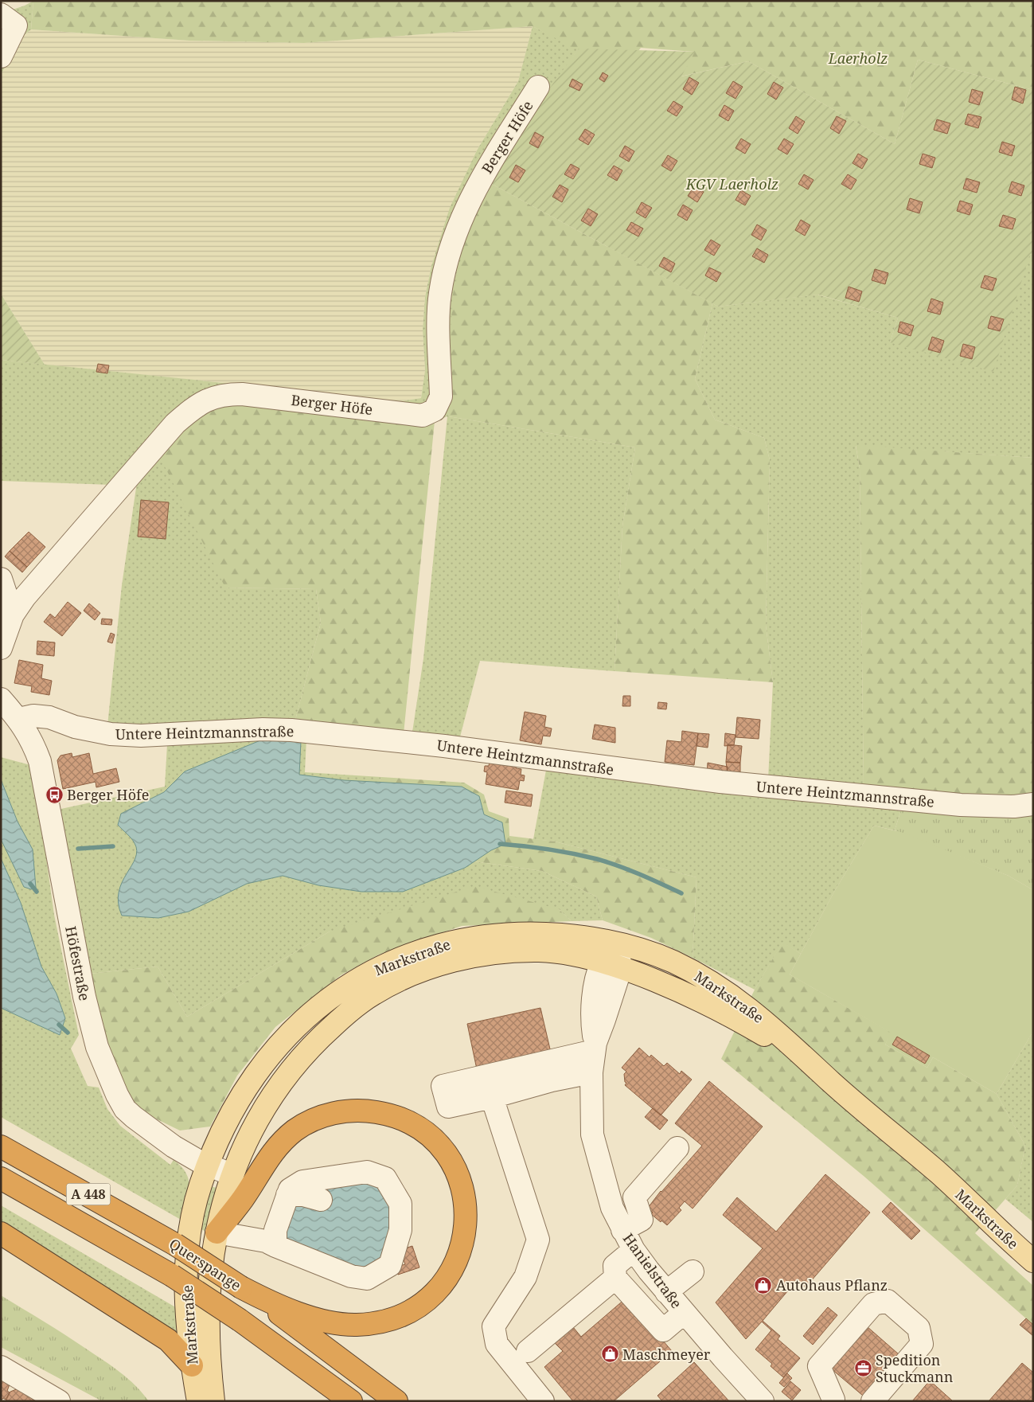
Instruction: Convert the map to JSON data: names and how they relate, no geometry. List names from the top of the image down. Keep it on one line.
{"streets":{"highway":["A 448","Querspange"],"main road":["Markstraße"],"street":["Berger Höfe","Untere Heintzmannstraße","Höfestraße","Hanielstraße"]},"crossings":[["Untere Heintzmannstraße","Höfestraße"],["Markstraße","Höfestraße"],["Markstraße","Hanielstraße"]],"parks":["Laerholz","KGV Laerholz"],"places":{"bus stop":["Berger Höfe"],"shop":["Autohaus Pflanz","Maschmeyer"],"office":["Spedition Stuckmann"]}}
